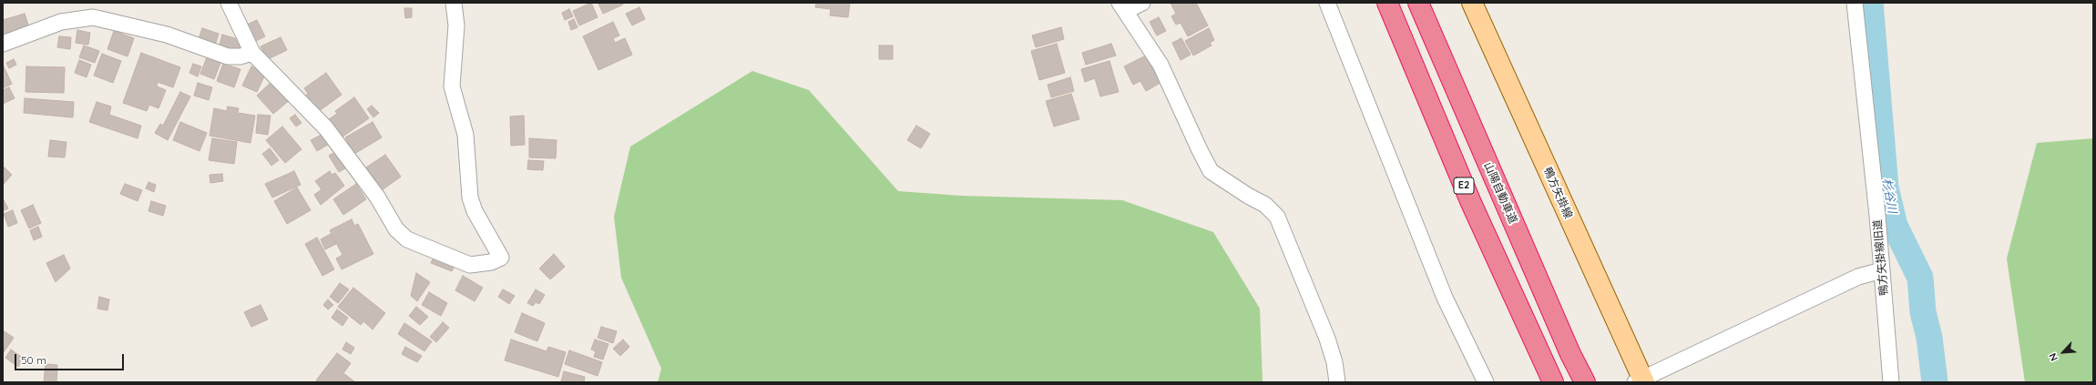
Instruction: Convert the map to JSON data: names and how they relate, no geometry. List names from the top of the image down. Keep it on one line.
{"streets":{"highway":["E2","山陽自動車道"],"main road":["鴨方矢掛線"],"street":["鴨方矢掛線旧道"]},"water":["杉谷川"],"scale_bar":"50 m","north":"bottom left"}
